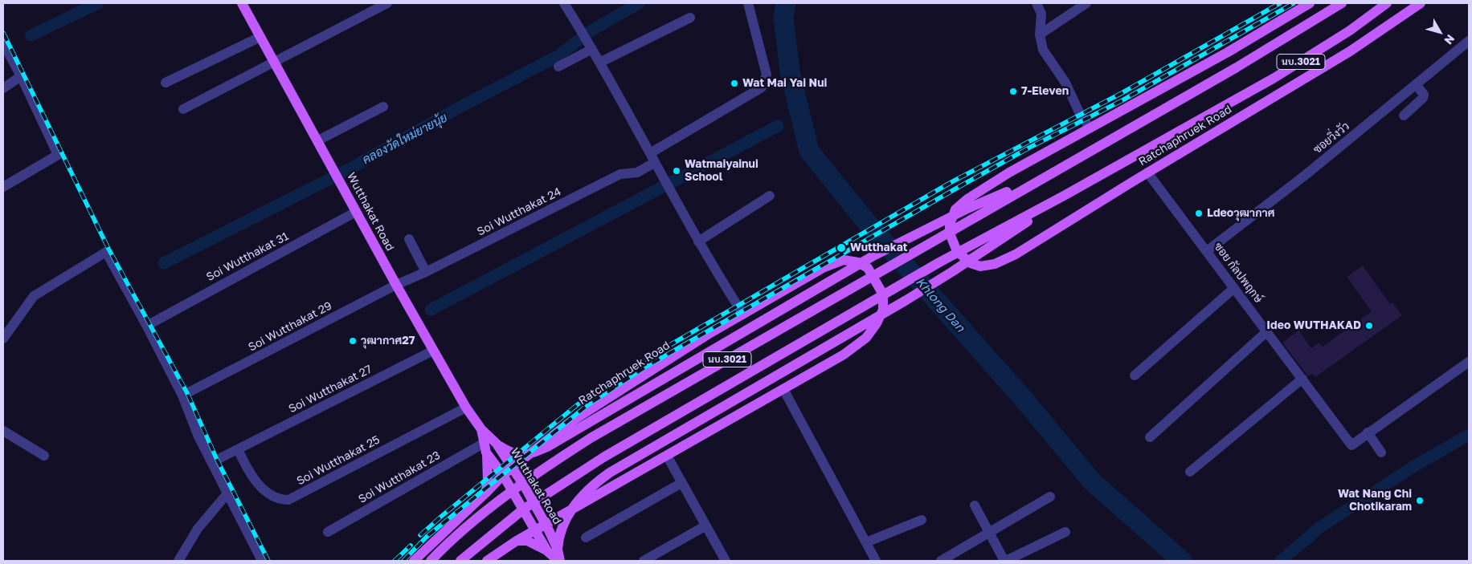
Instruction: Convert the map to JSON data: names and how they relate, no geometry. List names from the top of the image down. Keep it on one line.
{"streets":{"main road":["นบ.3021","Ratchaphruek Road","Wutthakat Road"],"street":["ซอยวิ่งวัว","Soi Wutthakat 24","Soi Wutthakat 31","ซอย กัลปพฤกษ์","Soi Wutthakat 29","Soi Wutthakat 27","Soi Wutthakat 25","Soi Wutthakat 23"]},"crossings":[["Ratchaphruek Road","Wutthakat Road"],["Ratchaphruek Road","ซอย กัลปพฤกษ์"],["ซอยวิ่งวัว","ซอย กัลปพฤกษ์"],["Wutthakat Road","Soi Wutthakat 24"],["Wutthakat Road","Soi Wutthakat 31"],["Wutthakat Road","Soi Wutthakat 29"],["Wutthakat Road","Soi Wutthakat 27"],["Wutthakat Road","Soi Wutthakat 25"],["Wutthakat Road","Soi Wutthakat 23"],["Soi Wutthakat 24","Soi Wutthakat 29"],["Soi Wutthakat 27","Soi Wutthakat 25"]],"water":["คลองวัดใหม่ยายนุ้ย","Khlong Dan"],"places":["Wat Mai Yai Nui","7-Eleven","Watmaiyainui School","Ldeoวุฒากาศ","Wutthakat","Ideo WUTHAKAD","วุฒากาศ27","Wat Nang Chi Chotikaram"],"north":"bottom right"}
